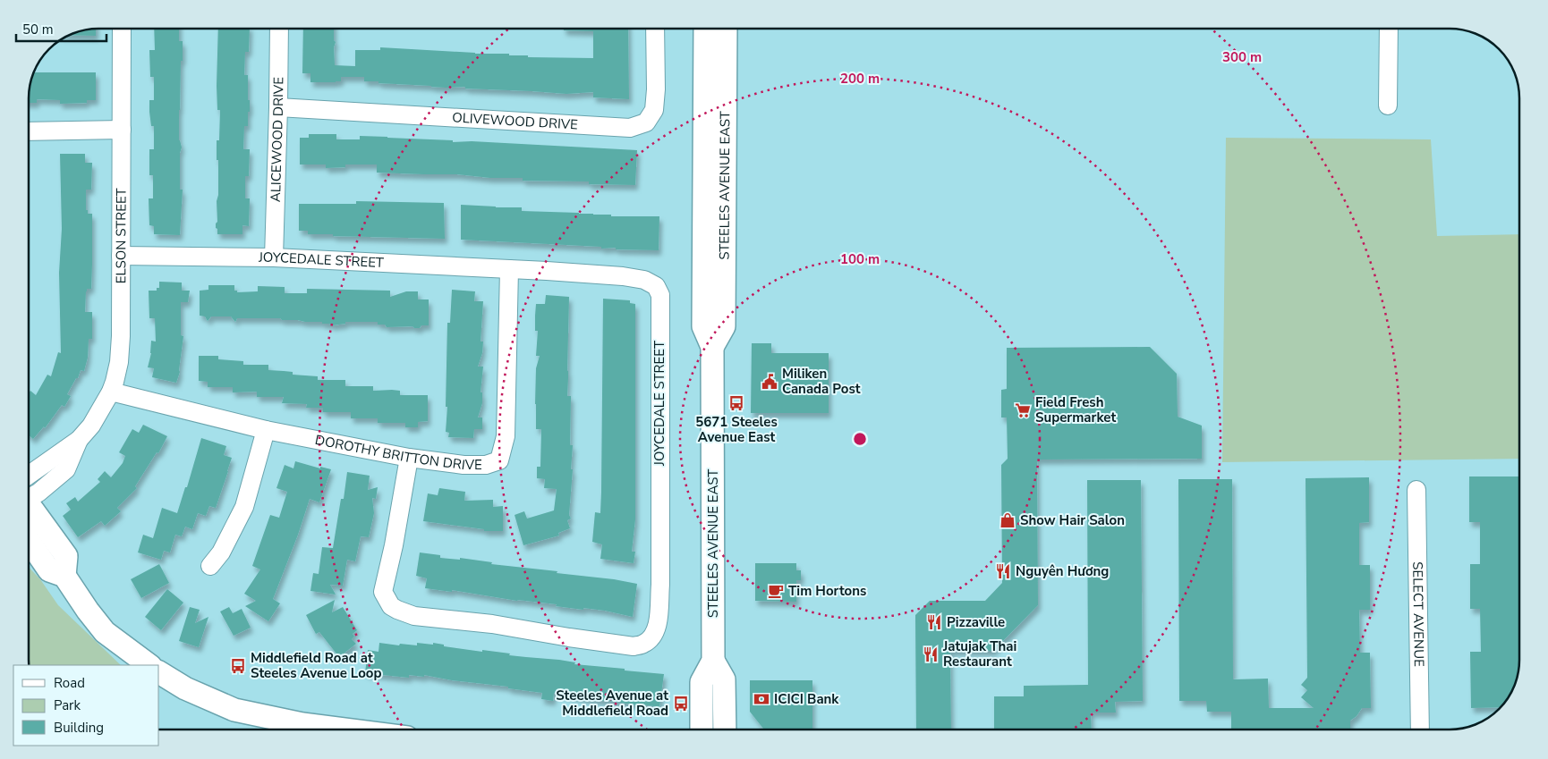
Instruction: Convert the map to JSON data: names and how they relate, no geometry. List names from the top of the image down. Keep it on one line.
{"streets":{"main road":["STEELES AVENUE EAST"],"street":["OLIVEWOOD DRIVE","ALICEWOOD DRIVE","ELSON STREET","JOYCEDALE STREET","DOROTHY BRITTON DRIVE","SELECT AVENUE"]},"crossings":[["OLIVEWOOD DRIVE","ALICEWOOD DRIVE"],["ALICEWOOD DRIVE","JOYCEDALE STREET"],["ELSON STREET","JOYCEDALE STREET"],["ELSON STREET","DOROTHY BRITTON DRIVE"],["JOYCEDALE STREET","DOROTHY BRITTON DRIVE"]],"places":{"public building":["Miliken Canada Post"],"bus stop":["5671 Steeles Avenue East","Middlefield Road at Steeles Avenue Loop","Steeles Avenue at Middlefield Road"],"supermarket":["Field Fresh Supermarket"],"shop":["Show Hair Salon"],"restaurant":["Nguyên Hương","Pizzaville","Jatujak Thai Restaurant"],"cafe":["Tim Hortons"],"bank":["ICICI Bank"]},"legend":["Road","Park","Building"],"scale_bar":"50 m","rings":["300 m","200 m","100 m"]}
